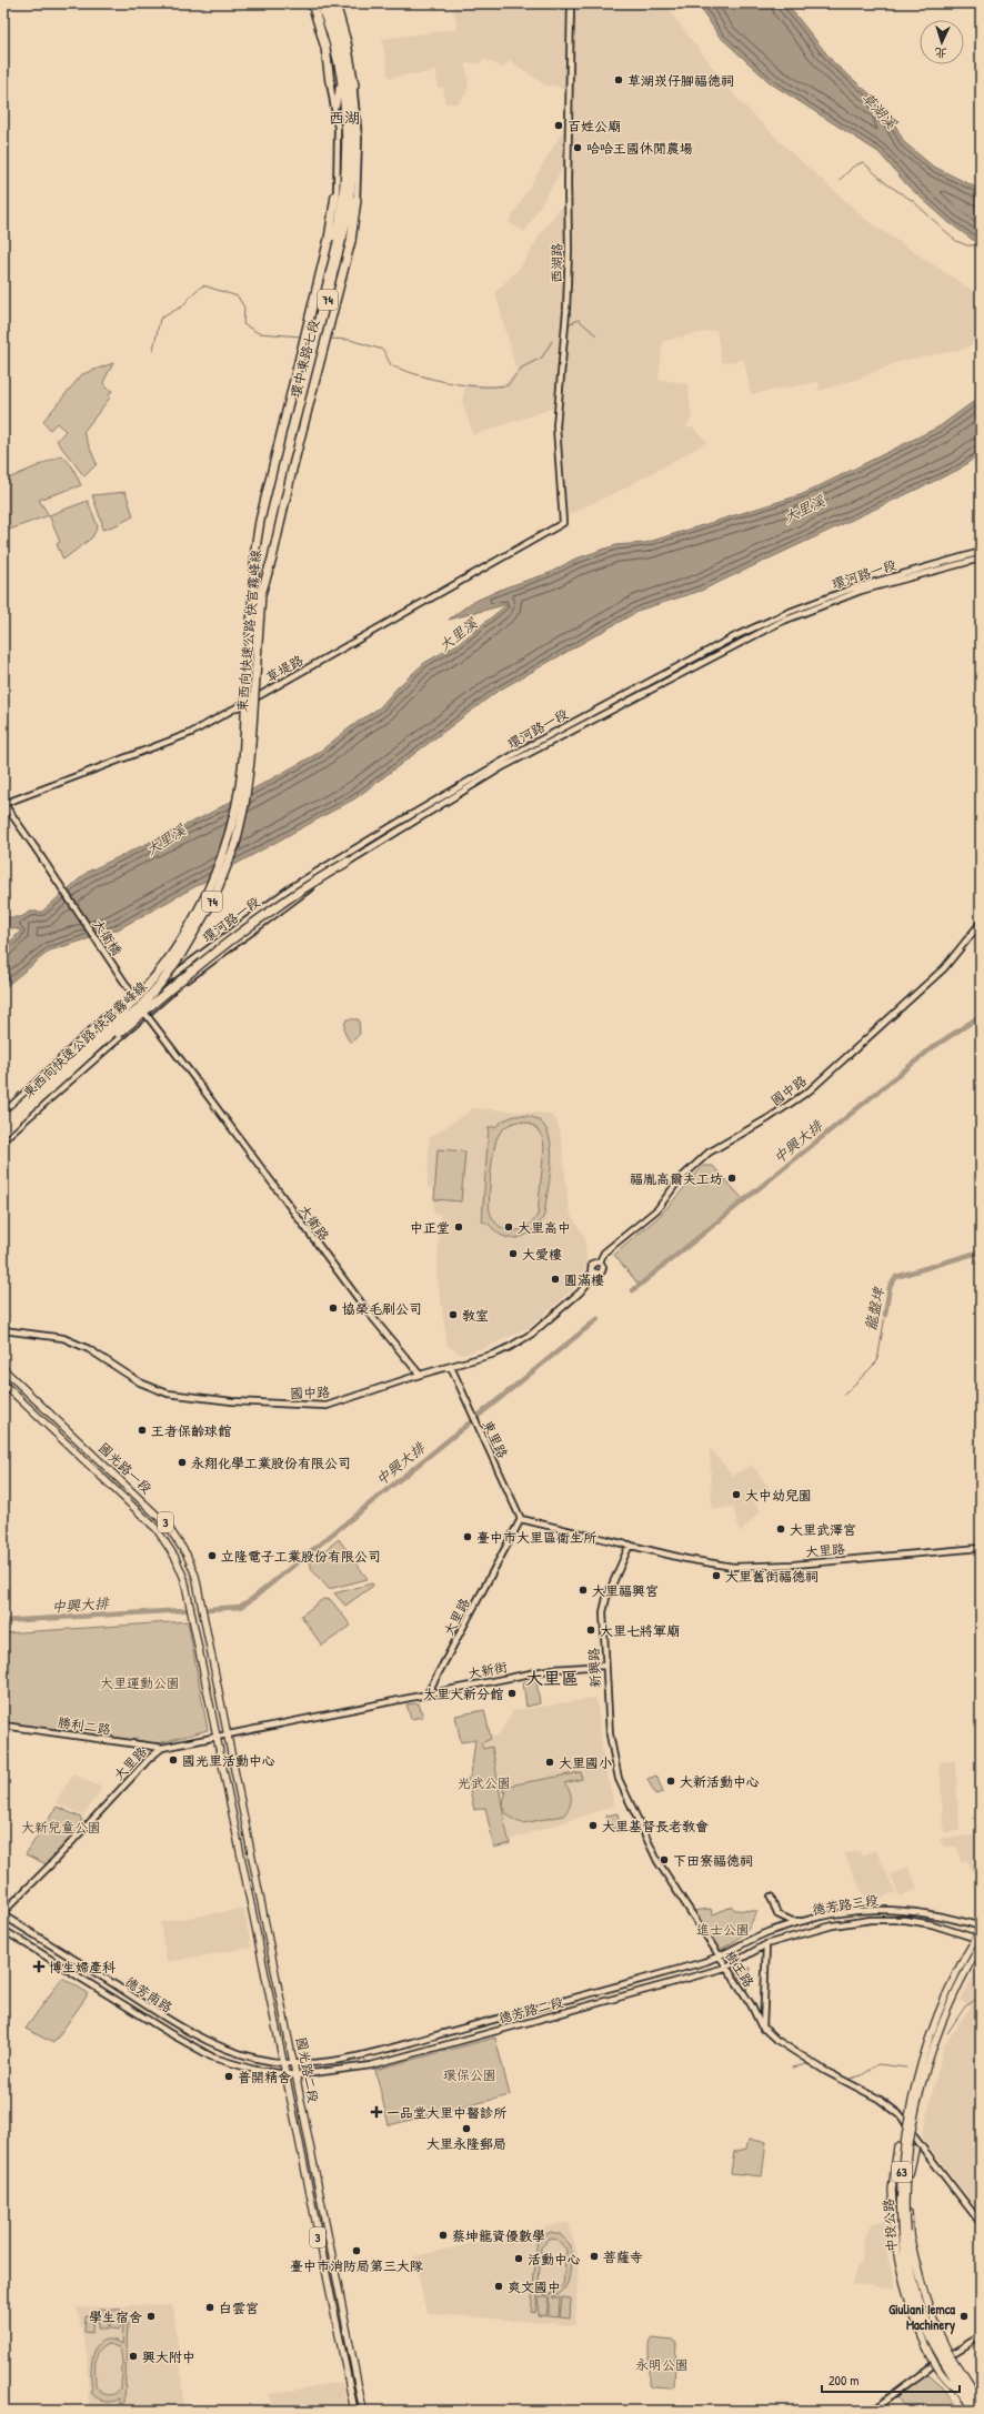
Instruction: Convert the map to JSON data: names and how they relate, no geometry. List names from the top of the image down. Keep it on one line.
{"streets":{"highway":["74","東西向快速公路 快官霧峰線"],"main road":["國光路一段","3","國光路二段","63","中投公路"],"street":["西湖路","環中東路七段","環河路一段","草堤路","大衛橋","國中路","大衛路","東里路","大里路","新興路","大新街","勝利二路","德芳路三段","樹王路","德芳南路","德芳路二段"]},"crossings":[["西湖路","草堤路"],["環中東路七段","東西向快速公路 快官霧峰線"],["環中東路七段","草堤路"],["草堤路","大衛橋"],["大衛橋","大衛路"],["國中路","大衛路"],["國中路","東里路"],["東里路","大里路"],["國光路一段","大里路"],["國光路一段","國光路二段"],["大里路","新興路"],["大里路","大新街"],["大里路","勝利二路"],["大里路","德芳南路"],["大里路","國光路二段"],["新興路","大新街"],["新興路","樹王路"],["德芳路三段","樹王路"],["德芳路三段","德芳路二段"],["樹王路","德芳路二段"],["德芳南路","德芳路二段"],["德芳南路","國光路二段"],["德芳路二段","國光路二段"]],"districts":["西湖","大里區"],"water":["草湖溪","大里溪","中興大排","龍盤埤"],"parks":["大里運動公園","光武公園","大新兒童公園","進士公園","環保公園","永明公園"],"places":{"other":["草湖崁仔腳福德祠","百姓公廟","哈哈王國休閒農場","福胤高爾夫工坊","中正堂","大里高中","大愛樓","圓滿樓","協榮毛刷公司","教室","王者保齡球館","永翔化學工業股份有限公司","大中幼兒園","大里武澤宮","臺中市大里區衛生所","立隆電子工業股份有限公司","大里舊街福德祠","大里福興宮","大里七將軍廟","大里大新分館","國光里活動中心","大里國小","大新活動中心","大里基督長老教會","下田寮福德祠","普開精舍","大里永隆郵局","蔡坤龍資優數學","臺中市消防局第三大隊","菩薩寺","活動中心","爽文國中","白雲宮","學生宿舍","Giuliani Iemca Machinery","興大附中"],"health":["博生婦產科","一品堂大里中醫診所"]},"scale_bar":"200 m","north":"bottom"}
